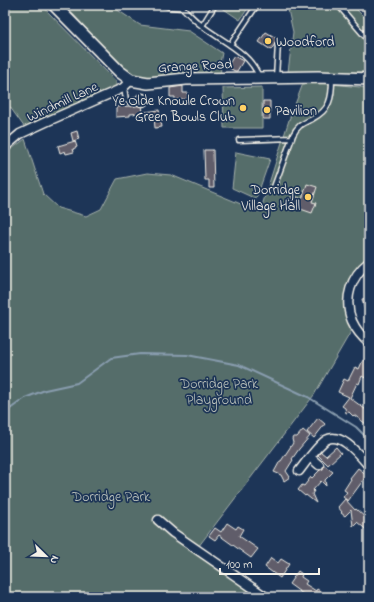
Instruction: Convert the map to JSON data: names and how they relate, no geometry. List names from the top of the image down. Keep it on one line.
{"streets":{"main road":["Grange Road"],"street":["Windmill Lane"]},"crossings":[["Grange Road","Windmill Lane"]],"parks":["Dorridge Park Playground","Dorridge Park"],"places":["Woodford","Ye Olde Knowle Crown Green Bowls Club","Pavilion","Dorridge Village Hall"],"scale_bar":"100 m","north":"bottom right"}
